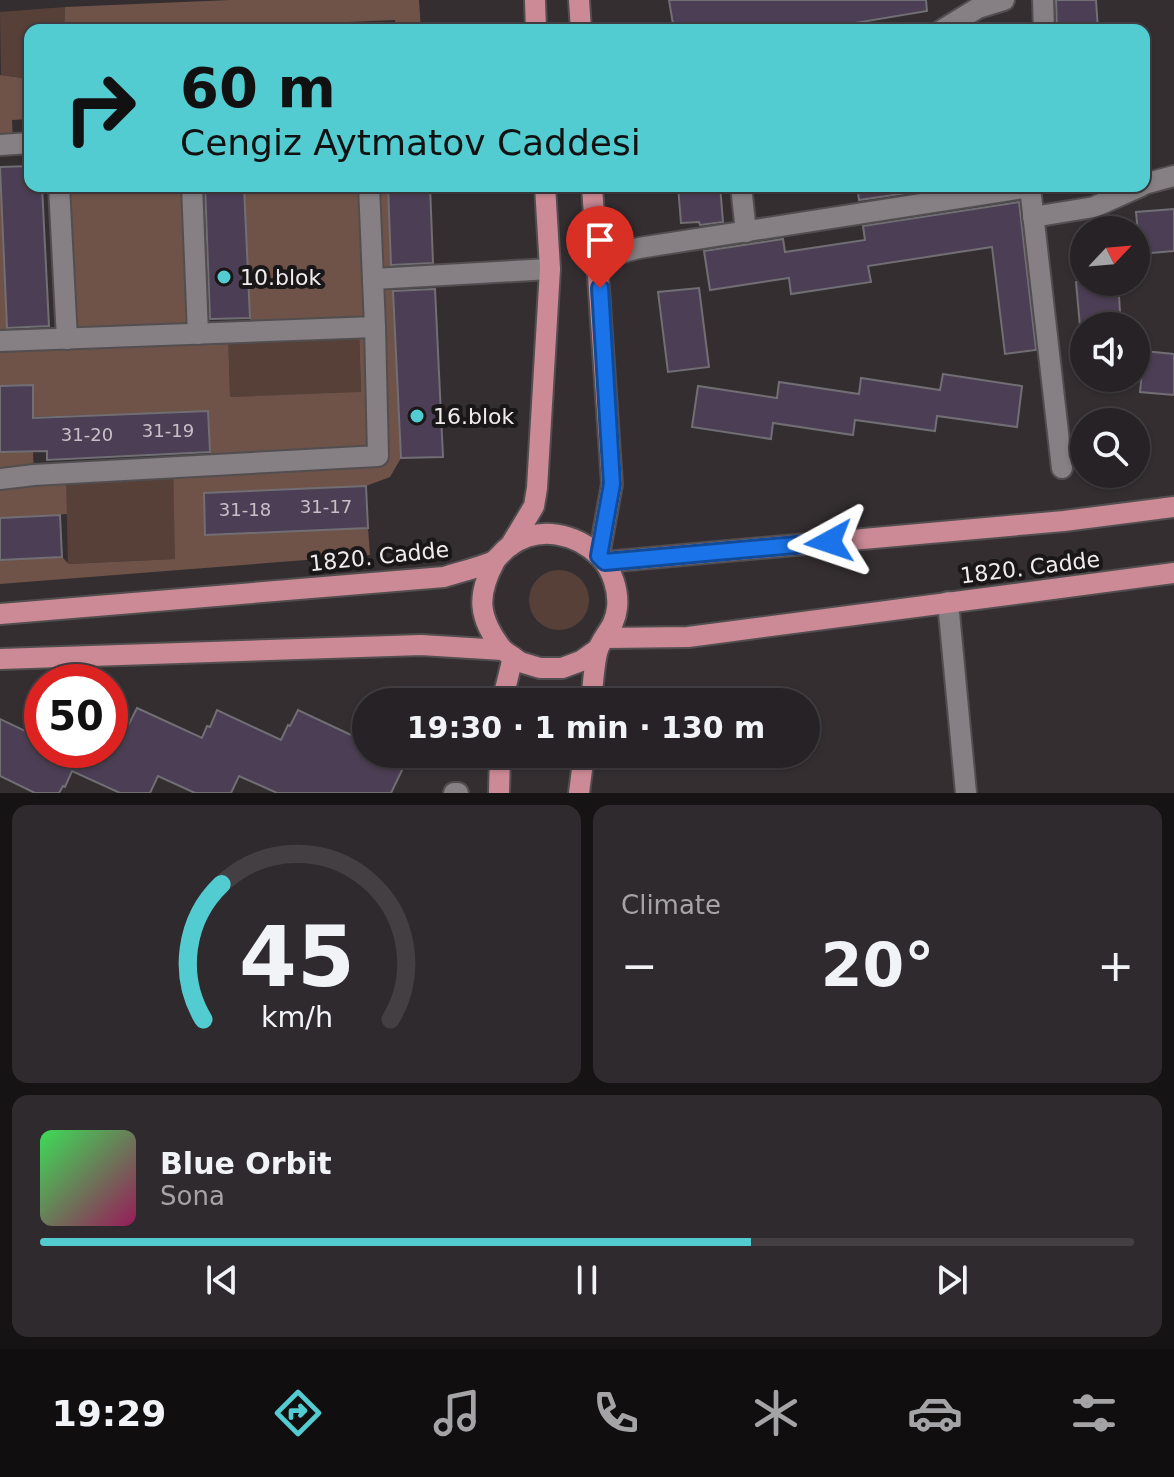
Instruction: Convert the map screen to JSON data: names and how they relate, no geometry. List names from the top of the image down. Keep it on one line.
{"streets":{"main road":["1820. Cadde"]},"places":["10.blok","16.blok"],"house_numbers":["31-19","31-20","31-17","31-18"],"north":"top right","page":{"turn":["60 m","Cengiz Aytmatov Caddesi"],"limit":"50","trip":"19:30 · 1 min · 130 m","tile":"Climate","heat":["−","20°","+"],"song":["Blue Orbit","Sona"],"tabs":"19:29","gauge":["45","km/h"]}}
